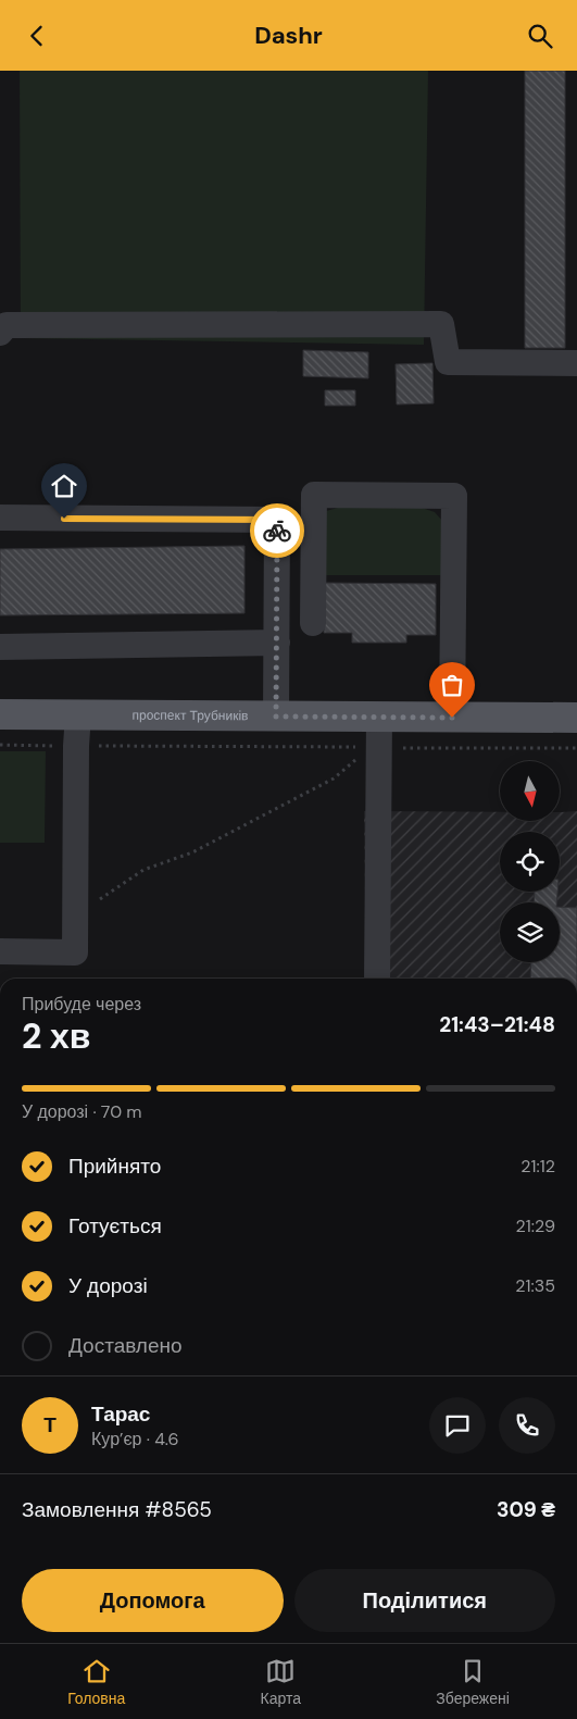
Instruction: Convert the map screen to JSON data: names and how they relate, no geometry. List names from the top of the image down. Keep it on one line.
{"streets":{"main road":["проспект Трубників"]},"north":"bottom","page":{"header":"Dashr","heading":["2 хв","Прибуде через","21:43–21:48"],"panel":["Тарас","Кур’єр · 4.6","Замовлення #8565","309 ₴"],"bar":"У дорозі · 70 m","list":[["Прийнято","21:12"],["Готується","21:29"],["У дорозі","21:35"],"Доставлено"],"round":"Т","buttons":["Допомога","Поділитися"],"tabs":["Головна","Карта","Збережені"]}}
